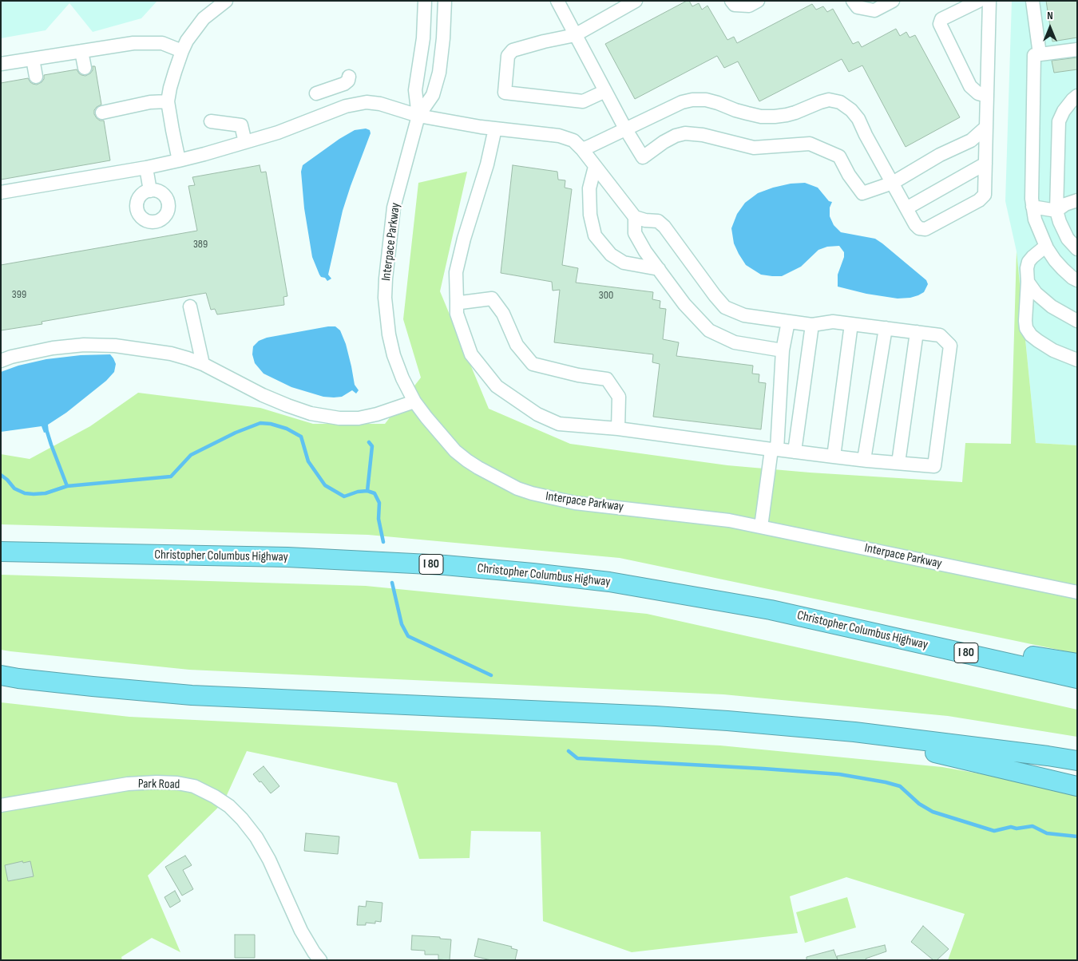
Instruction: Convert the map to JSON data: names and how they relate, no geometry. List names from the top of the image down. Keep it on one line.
{"streets":{"highway":["Christopher Columbus Highway","I 80"],"street":["Interpace Parkway","Park Road"]},"house_numbers":["389","399","300"],"north":"top"}
